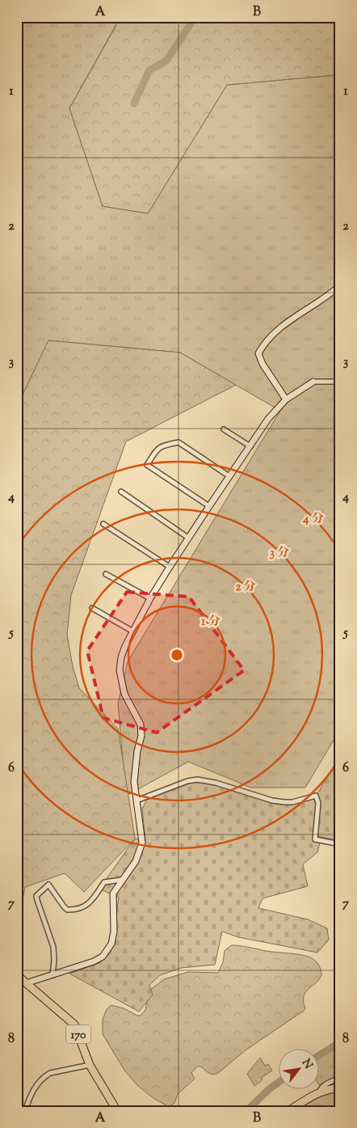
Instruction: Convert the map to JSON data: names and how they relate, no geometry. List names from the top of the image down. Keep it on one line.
{"streets":{"highway":["170"]},"north":"top right","grid":{"columns":["A","B"],"rows":["1","2","3","4","5","6","7","8"]},"rings":["4 分","3 分","2 分","1 分"]}
